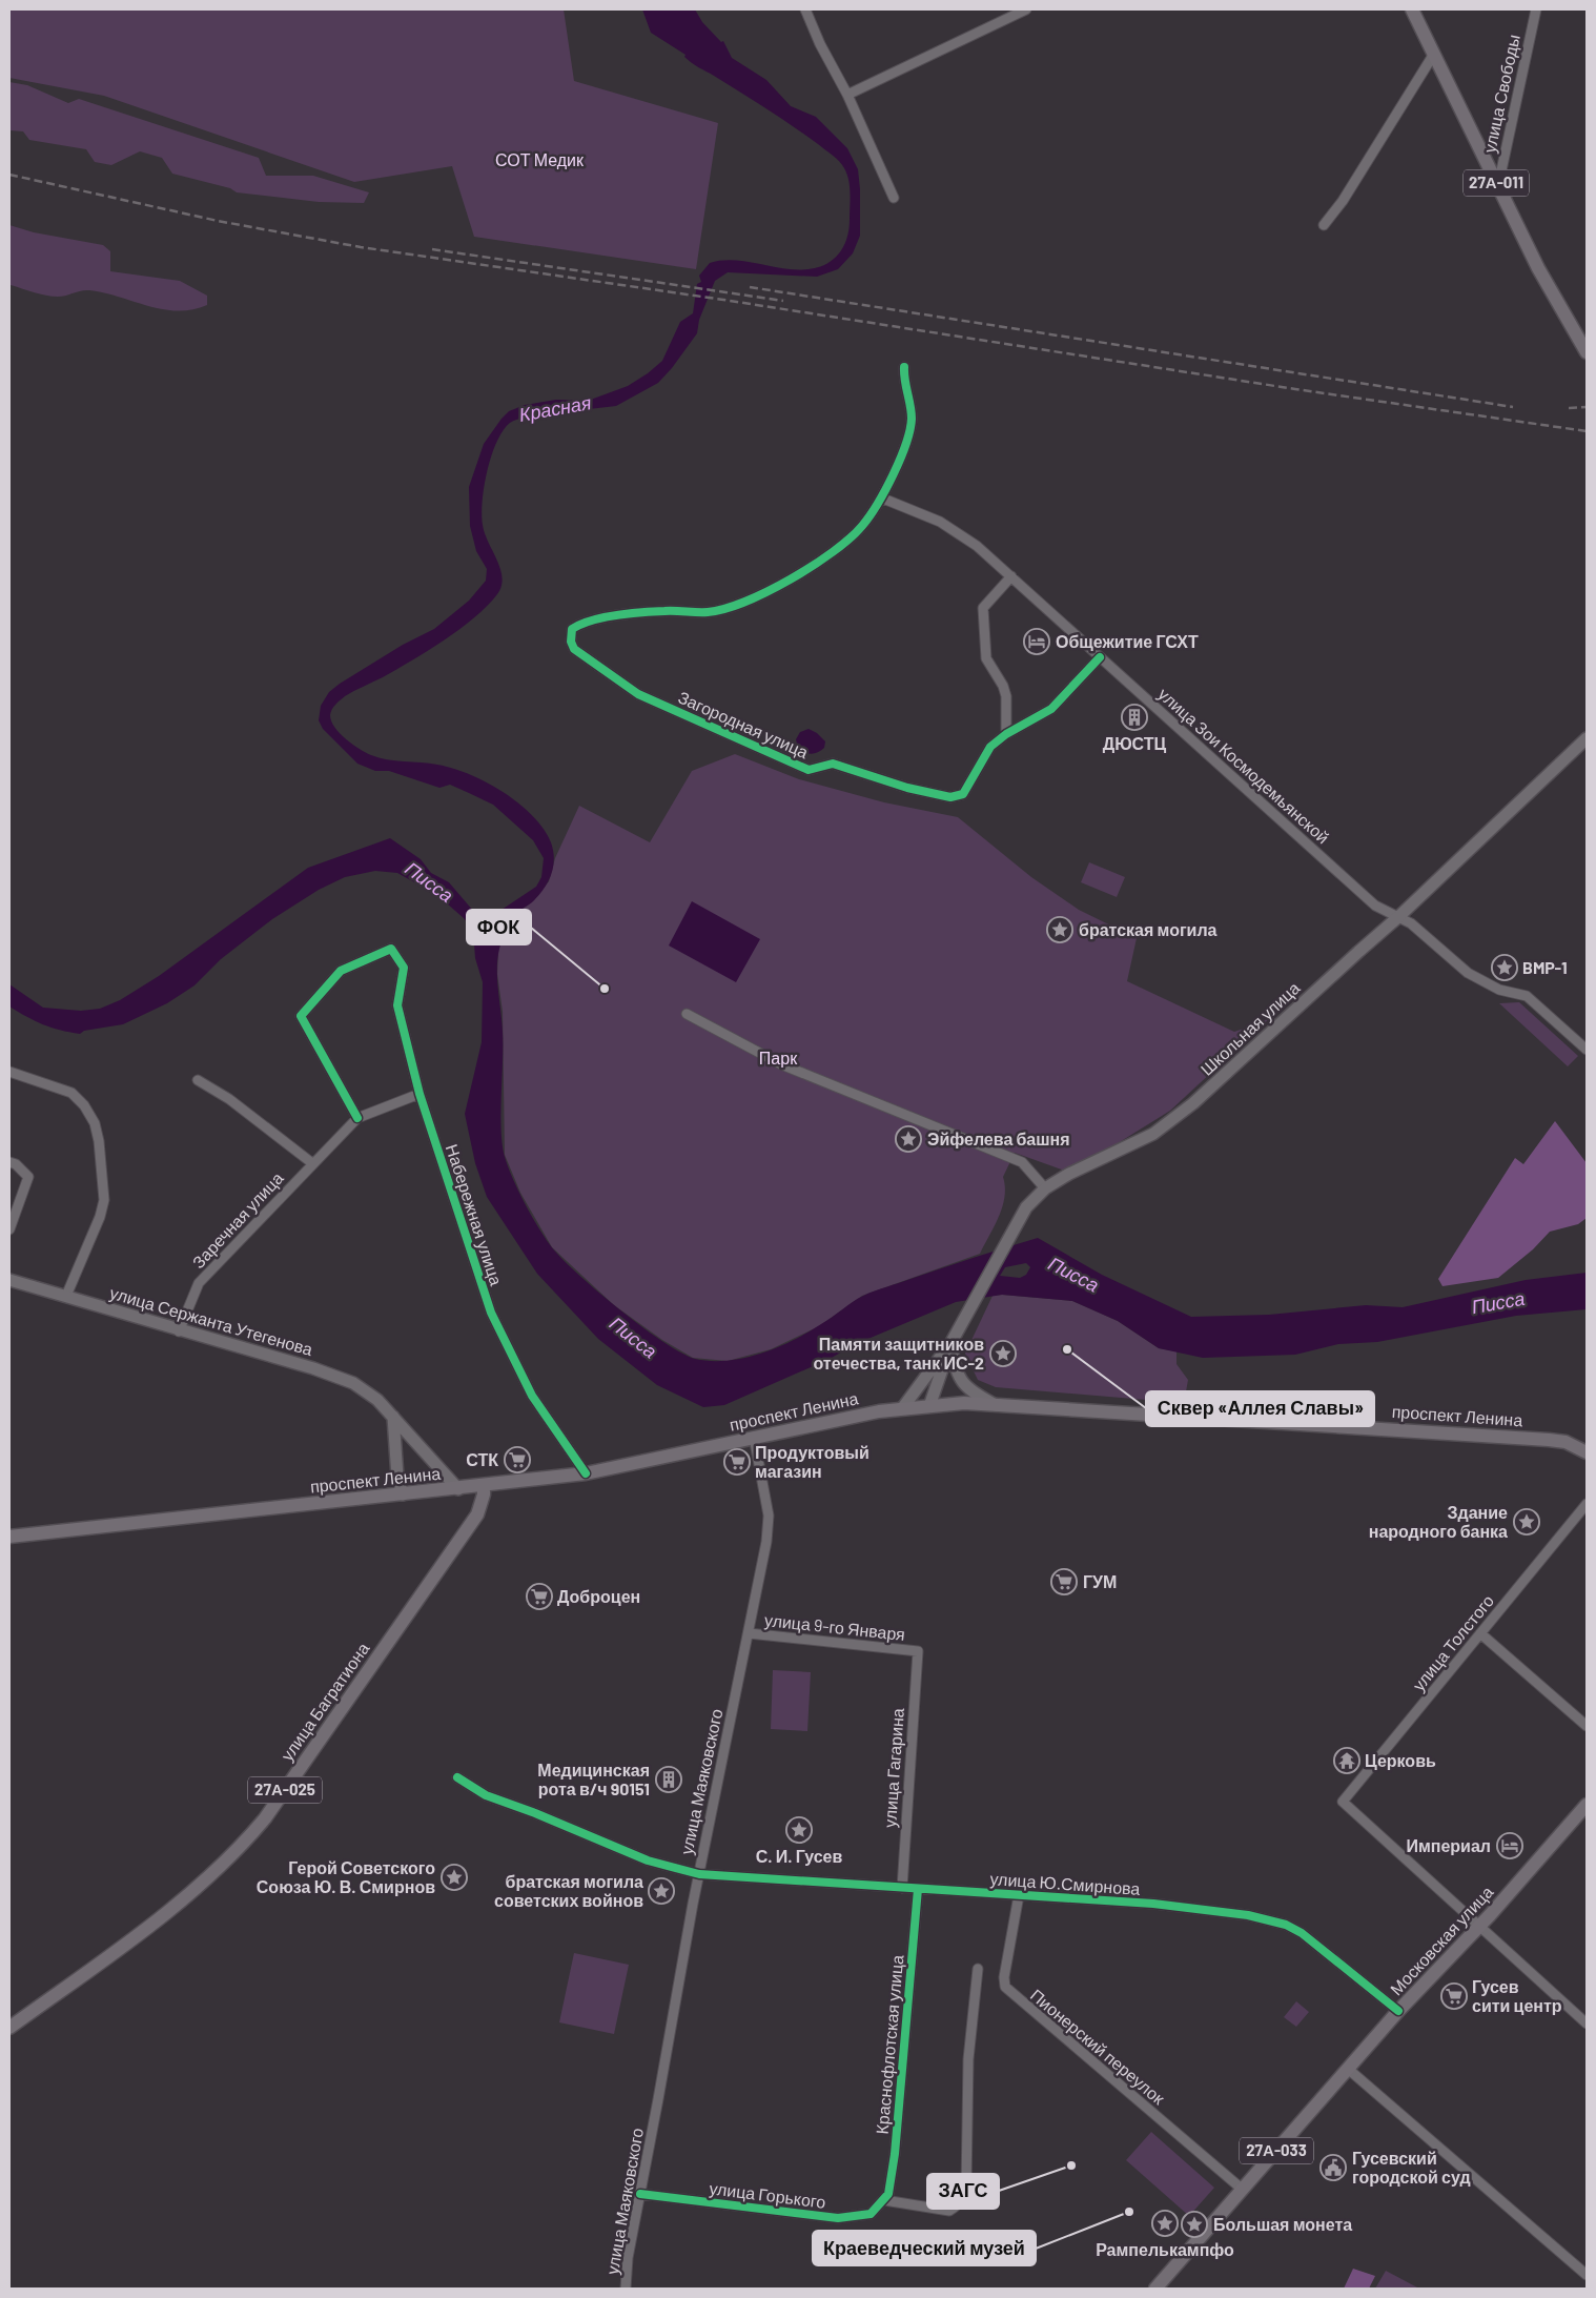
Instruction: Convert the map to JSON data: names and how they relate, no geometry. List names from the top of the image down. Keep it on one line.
{"streets":{"main road":["27А-011","Школьная улица","улица Сержанта Утегенова","проспект Ленина","улица Багратиона","27А-025","Московская улица","27А-033"],"street":["улица Свободы","Загородная улица","улица Зои Космодемьянской","Набережная улица","Заречная улица","улица 9-го Января","улица Толстого","улица Гагарина","улица Маяковского","улица Ю.Смирнова","Краснофлотская улица","Пионерский переулок","улица Горького"]},"crossings":[["улица Свободы","27А-011"],["Загородная улица","улица Зои Космодемьянской"],["улица Зои Космодемьянской","Школьная улица"],["Школьная улица","проспект Ленина"],["Набережная улица","Заречная улица"],["Набережная улица","проспект Ленина"],["Заречная улица","улица Сержанта Утегенова"],["улица Сержанта Утегенова","проспект Ленина"],["проспект Ленина","улица Багратиона"],["проспект Ленина","улица Маяковского"],["улица 9-го Января","улица Гагарина"],["улица 9-го Января","улица Маяковского"],["улица Толстого","Московская улица"],["улица Гагарина","улица Ю.Смирнова"],["улица Маяковского","улица Ю.Смирнова"],["улица Маяковского","улица Горького"],["улица Ю.Смирнова","Московская улица"],["улица Ю.Смирнова","Краснофлотская улица"],["улица Ю.Смирнова","Пионерский переулок"],["Московская улица","Пионерский переулок"],["Краснофлотская улица","улица Горького"]],"water":["Красная","Писса"],"parks":["СОТ Медик","Парк"],"places":{"hotel":["Общежитие ГСХТ","Империал"],"building":["ДЮСТЦ","Медицинская рота в/ч 90151"],"place":["братская могила","BMP-1","Эйфелева башня","Памяти защитников отечества, танк ИС-2","Здание народного банка","С. И. Гусев","Герой Советского Союза Ю. В. Смирнов","братская могила советских войнов","Рампелькампфо","Большая монета"],"other":["ФОК","Сквер «Аллея Славы»","ЗАГС","Краеведческий музей"],"supermarket":["СТК","Продуктовый магазин","ГУМ","Доброцен","Гусев сити центр"],"temple":["Церковь"],"public building":["Гусевский городской суд"]}}
